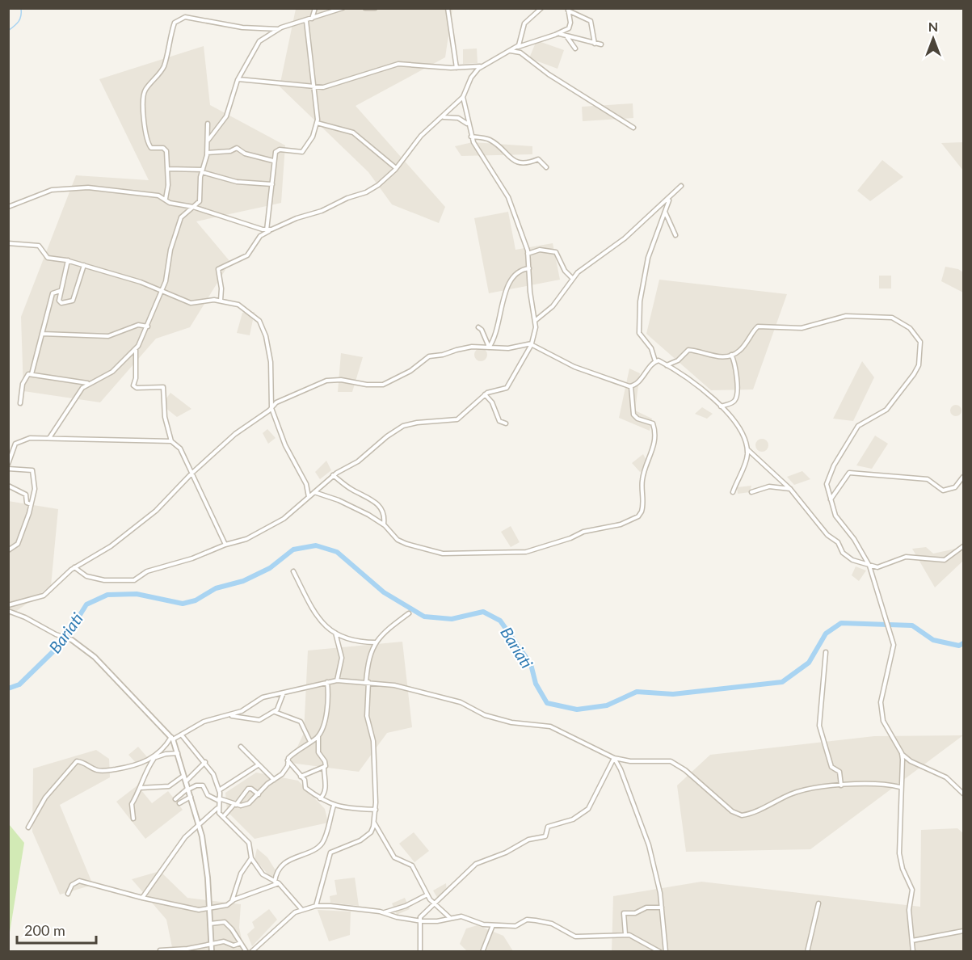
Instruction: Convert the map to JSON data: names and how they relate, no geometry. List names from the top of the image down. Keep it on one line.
{"water":["Bariati"],"scale_bar":"200 m","north":"top"}
